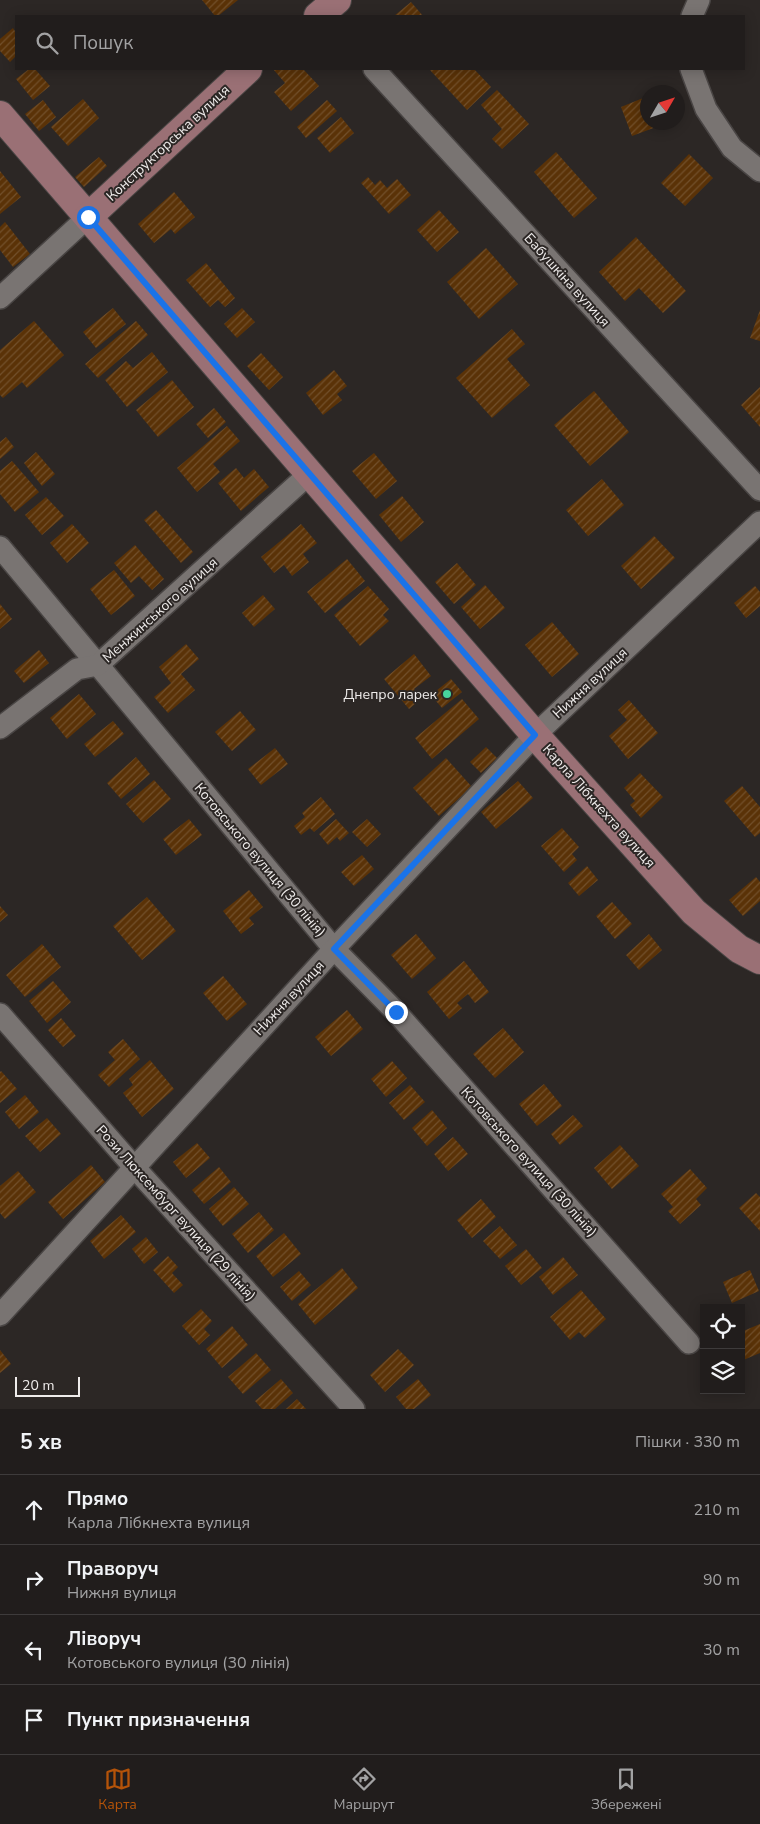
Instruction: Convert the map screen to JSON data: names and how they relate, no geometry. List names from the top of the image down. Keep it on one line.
{"streets":{"street":["Конструкторська вулиця","Бабушкіна вулиця","Менжинського вулиця","Нижня вулиця","Карла Лібкнехта вулиця","Котовського вулиця (30 лiнiя)","Рози Люксембург вулиця (29 лiнiя)"]},"crossings":[["Конструкторська вулиця","Карла Лібкнехта вулиця"],["Менжинського вулиця","Карла Лібкнехта вулиця"],["Менжинського вулиця","Котовського вулиця (30 лiнiя)"],["Нижня вулиця","Карла Лібкнехта вулиця"],["Нижня вулиця","Котовського вулиця (30 лiнiя)"],["Нижня вулиця","Рози Люксембург вулиця (29 лiнiя)"]],"places":["Днепро ларек"],"scale_bar":"20 m","north":"top right","page":{"search":"Пошук","scale":"20 m","heading":["5 хв","Пішки · 330 m"],"list":[["Прямо","Карла Лібкнехта вулиця","210 m"],["Праворуч","Нижня вулиця","90 m"],["Ліворуч","Котовського вулиця (30 лiнiя)","30 m"],"Пункт призначення"],"nav":["Карта","Маршрут","Збережені"]}}
